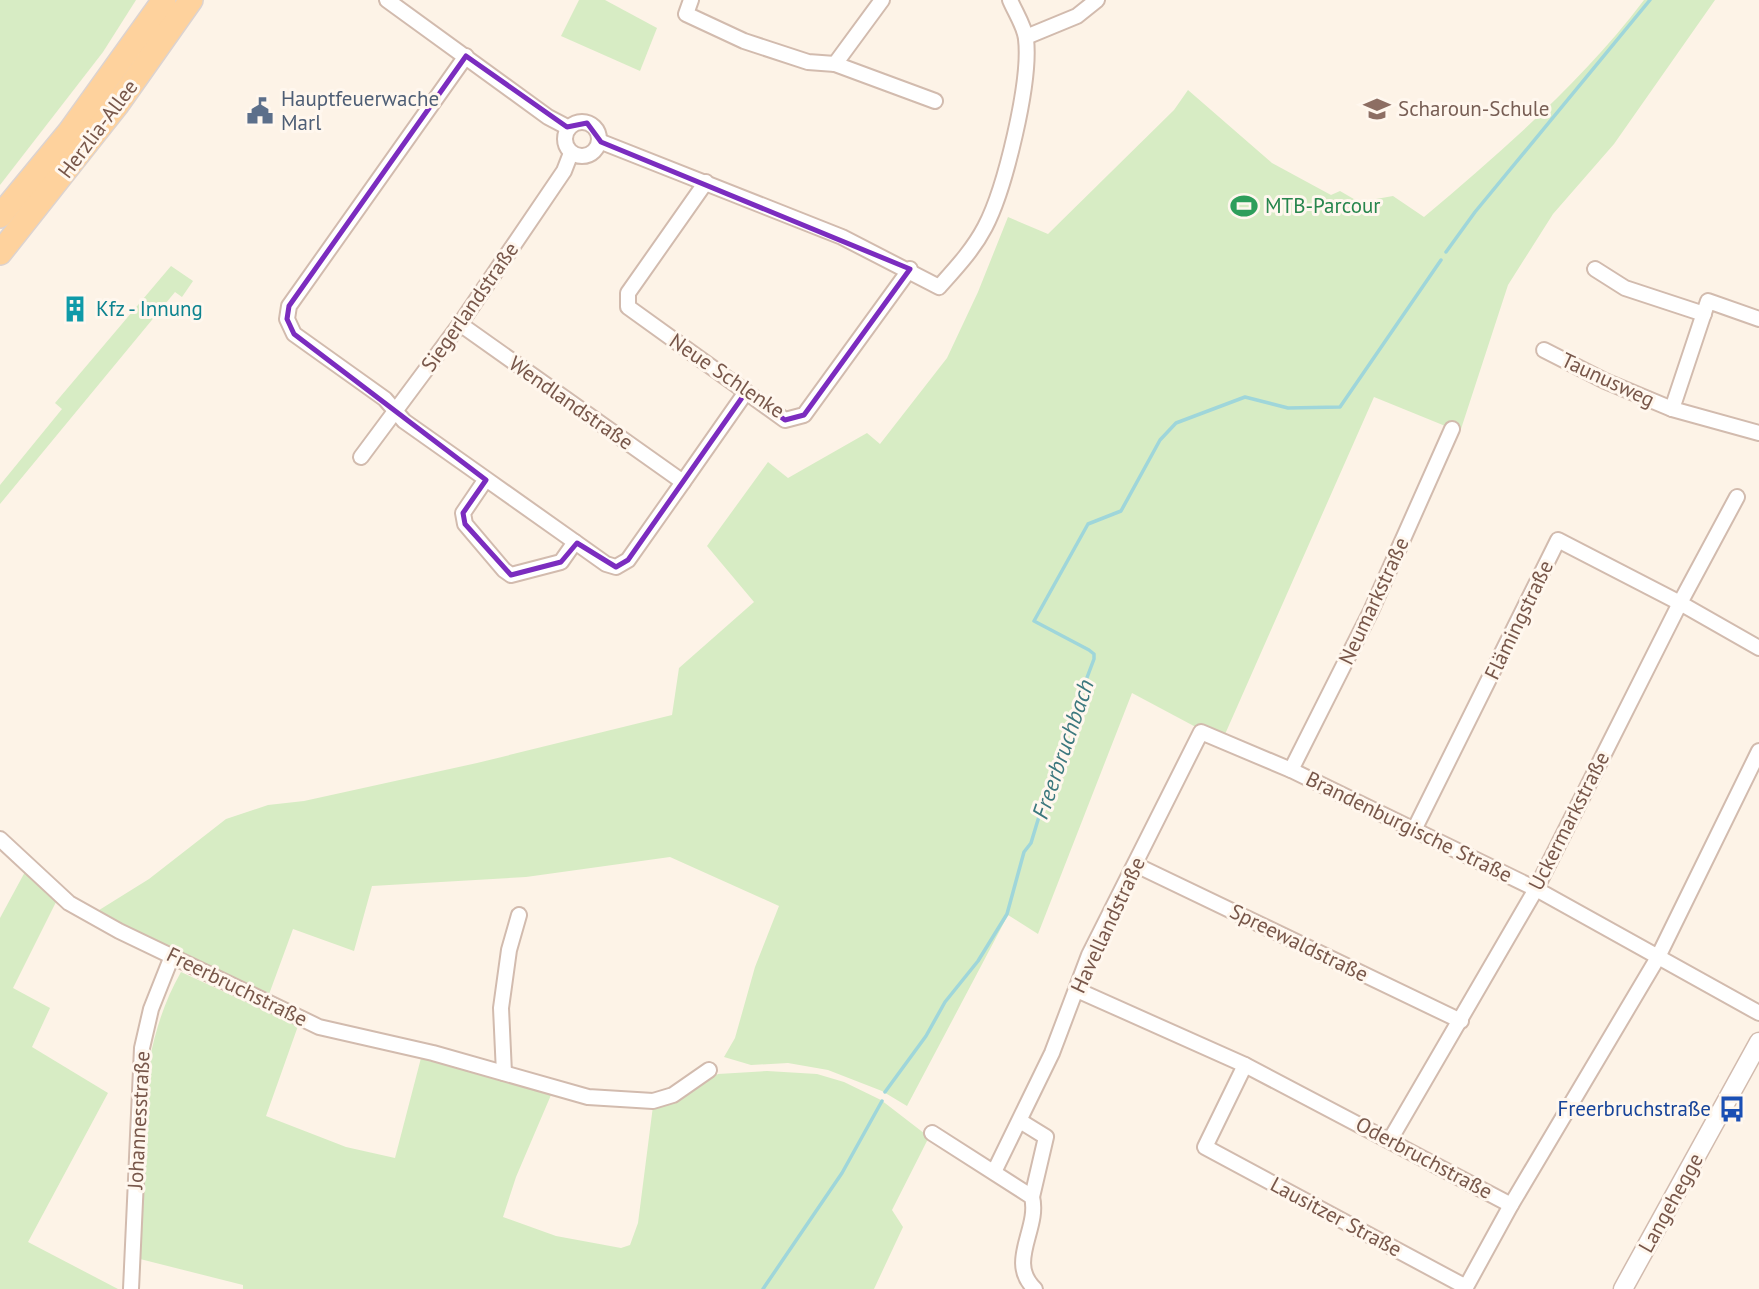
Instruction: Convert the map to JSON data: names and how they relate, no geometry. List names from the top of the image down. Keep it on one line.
{"streets":{"main road":["Herzlia-Allee"],"street":["Siegerlandstraße","Neue Schlenke","Taunusweg","Wendlandstraße","Neumarkstraße","Flämingstraße","Uckermarkstraße","Brandenburgische Straße","Havellandstraße","Spreewaldstraße","Freerbruchstraße","Johannesstraße","Oderbruchstraße","Langehegge","Lausitzer Straße"]},"crossings":[["Siegerlandstraße","Wendlandstraße"],["Neumarkstraße","Brandenburgische Straße"],["Flämingstraße","Uckermarkstraße"],["Flämingstraße","Brandenburgische Straße"],["Uckermarkstraße","Brandenburgische Straße"],["Uckermarkstraße","Spreewaldstraße"],["Uckermarkstraße","Oderbruchstraße"],["Brandenburgische Straße","Havellandstraße"],["Brandenburgische Straße","Oderbruchstraße"],["Havellandstraße","Spreewaldstraße"],["Havellandstraße","Oderbruchstraße"],["Freerbruchstraße","Johannesstraße"],["Oderbruchstraße","Lausitzer Straße"]],"water":["Freerbruchbach"],"places":{"school or university":["Scharoun-Schule"],"public building":["Hauptfeuerwache Marl"],"sports":["MTB-Parcour"],"building":["Kfz - Innung"],"bus stop":["Freerbruchstraße"]}}
